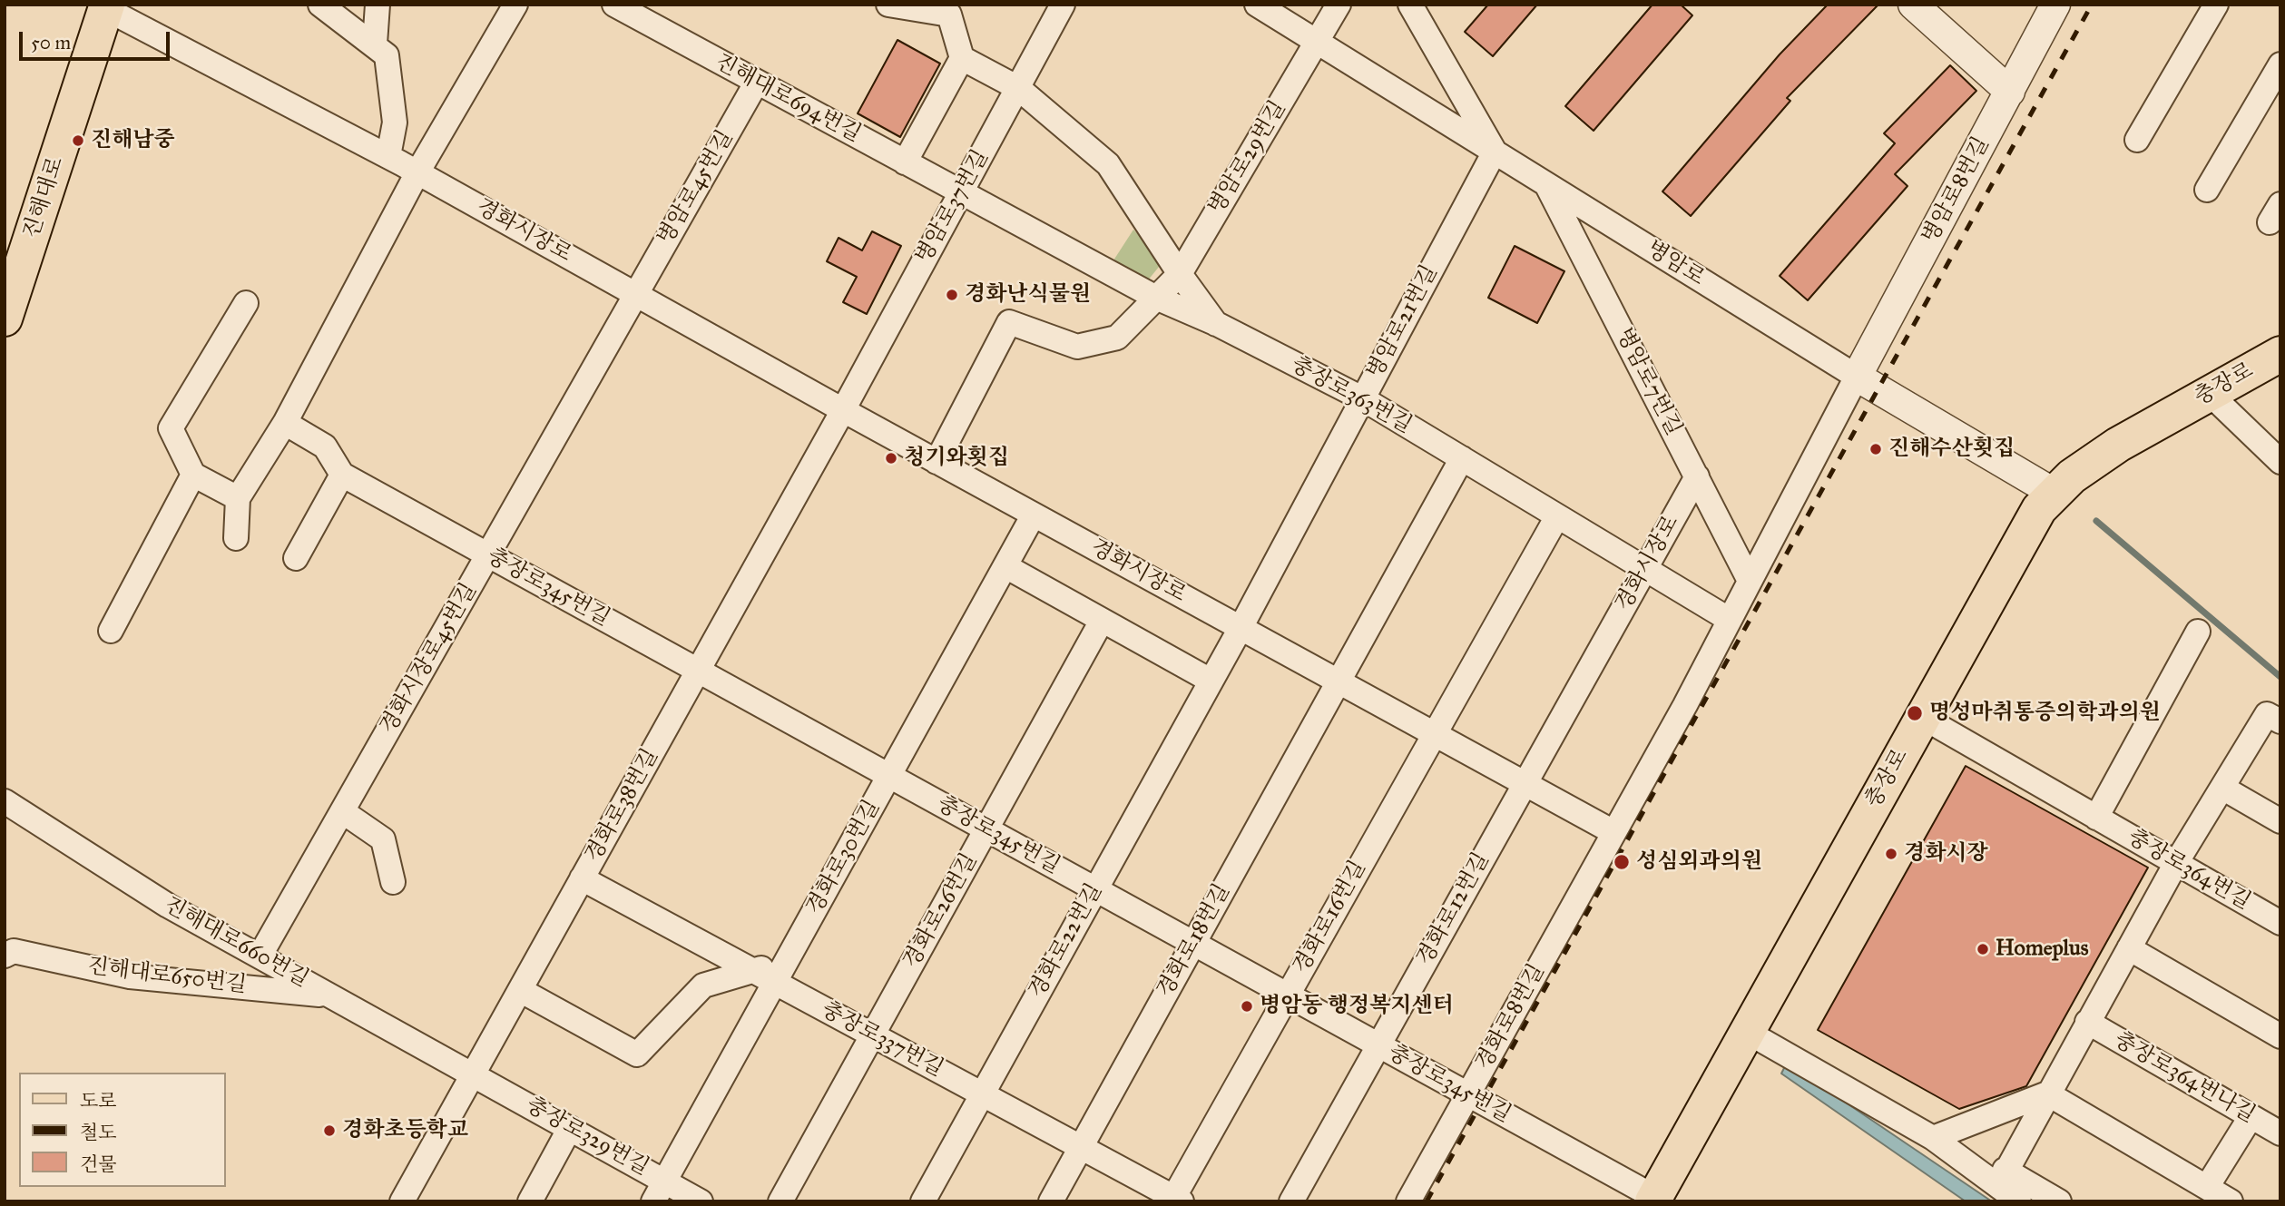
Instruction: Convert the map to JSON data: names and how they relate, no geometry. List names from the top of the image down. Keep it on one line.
{"streets":{"main road":["진해대로","충장로"],"street":["진해대로694번길","병암로29번길","병암로45번길","병암로8번길","병암로37번길","경화시장로","병암로","병암로21번길","병암로7번길","충장로363번길","충장로345번길","경화시장로45번길","경화로38번길","경화로30번길","충장로364번길","경화로12번길","경화로26번길","경화로16번길","경화로22번길","경화로18번길","진해대로660번길","진해대로650번길","경화로8번길","충장로337번길","충장로364번나길","충장로329번길"]},"crossings":[["진해대로694번길","병암로45번길"],["진해대로694번길","병암로37번길"],["진해대로694번길","충장로363번길"],["병암로29번길","병암로"],["병암로45번길","경화시장로"],["병암로45번길","경화시장로45번길"],["병암로8번길","병암로"],["진해대로","경화시장로"],["병암로37번길","경화시장로"],["병암로37번길","충장로363번길"],["병암로37번길","경화로38번길"],["경화시장로","병암로21번길"],["경화시장로","병암로7번길"],["경화시장로","충장로363번길"],["경화시장로","경화시장로45번길"],["경화시장로","경화로38번길"],["경화시장로","경화로30번길"],["경화시장로","경화로12번길"],["경화시장로","경화로16번길"],["경화시장로","경화로22번길"],["경화시장로","경화로18번길"],["경화시장로","경화로8번길"],["병암로","병암로21번길"],["병암로","병암로7번길"],["병암로21번길","충장로363번길"],["병암로21번길","경화로22번길"],["충장로","충장로345번길"],["충장로","충장로364번길"],["충장로345번길","경화시장로45번길"],["충장로345번길","경화로38번길"],["충장로345번길","경화로30번길"],["충장로345번길","경화로12번길"],["충장로345번길","경화로26번길"],["충장로345번길","경화로16번길"],["충장로345번길","경화로22번길"],["충장로345번길","경화로18번길"],["충장로345번길","경화로8번길"],["경화시장로45번길","진해대로660번길"],["경화로38번길","진해대로660번길"],["경화로38번길","충장로337번길"],["경화로38번길","충장로329번길"],["경화로30번길","충장로337번길"],["경화로30번길","충장로329번길"],["충장로364번길","충장로364번나길"],["경화로26번길","충장로337번길"],["경화로16번길","충장로337번길"],["경화로22번길","충장로337번길"],["경화로18번길","충장로337번길"],["진해대로660번길","진해대로650번길"],["진해대로660번길","충장로329번길"]],"places":["진해남중","경화난식물원","진해수산횟집","청기와횟집","명성마취통증의학과의원","경화시장","성심외과의원","Homeplus","병암동 행정복지센터","경화초등학교"],"legend":["도로","철도","건물"],"scale_bar":"50 m"}
